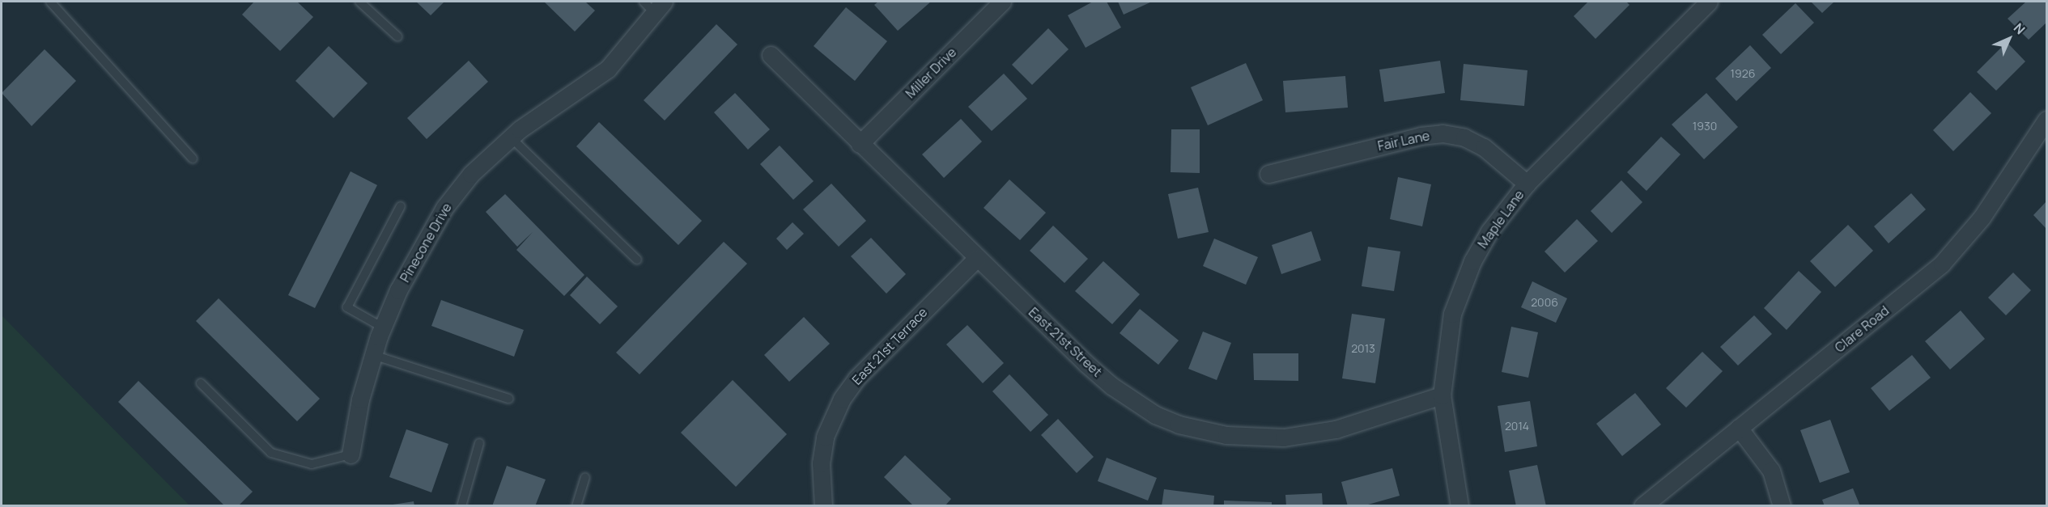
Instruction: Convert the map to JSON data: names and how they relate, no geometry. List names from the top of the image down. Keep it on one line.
{"streets":{"street":["Miller Drive","Fair Lane","Maple Lane","Pinecone Drive","Clare Road","East 21st Street","East 21st Terrace"]},"crossings":[["Miller Drive","East 21st Street"],["Fair Lane","Maple Lane"],["Maple Lane","East 21st Street"],["East 21st Street","East 21st Terrace"]],"house_numbers":["1926","1930","2006","2013","2014"],"north":"top right"}
